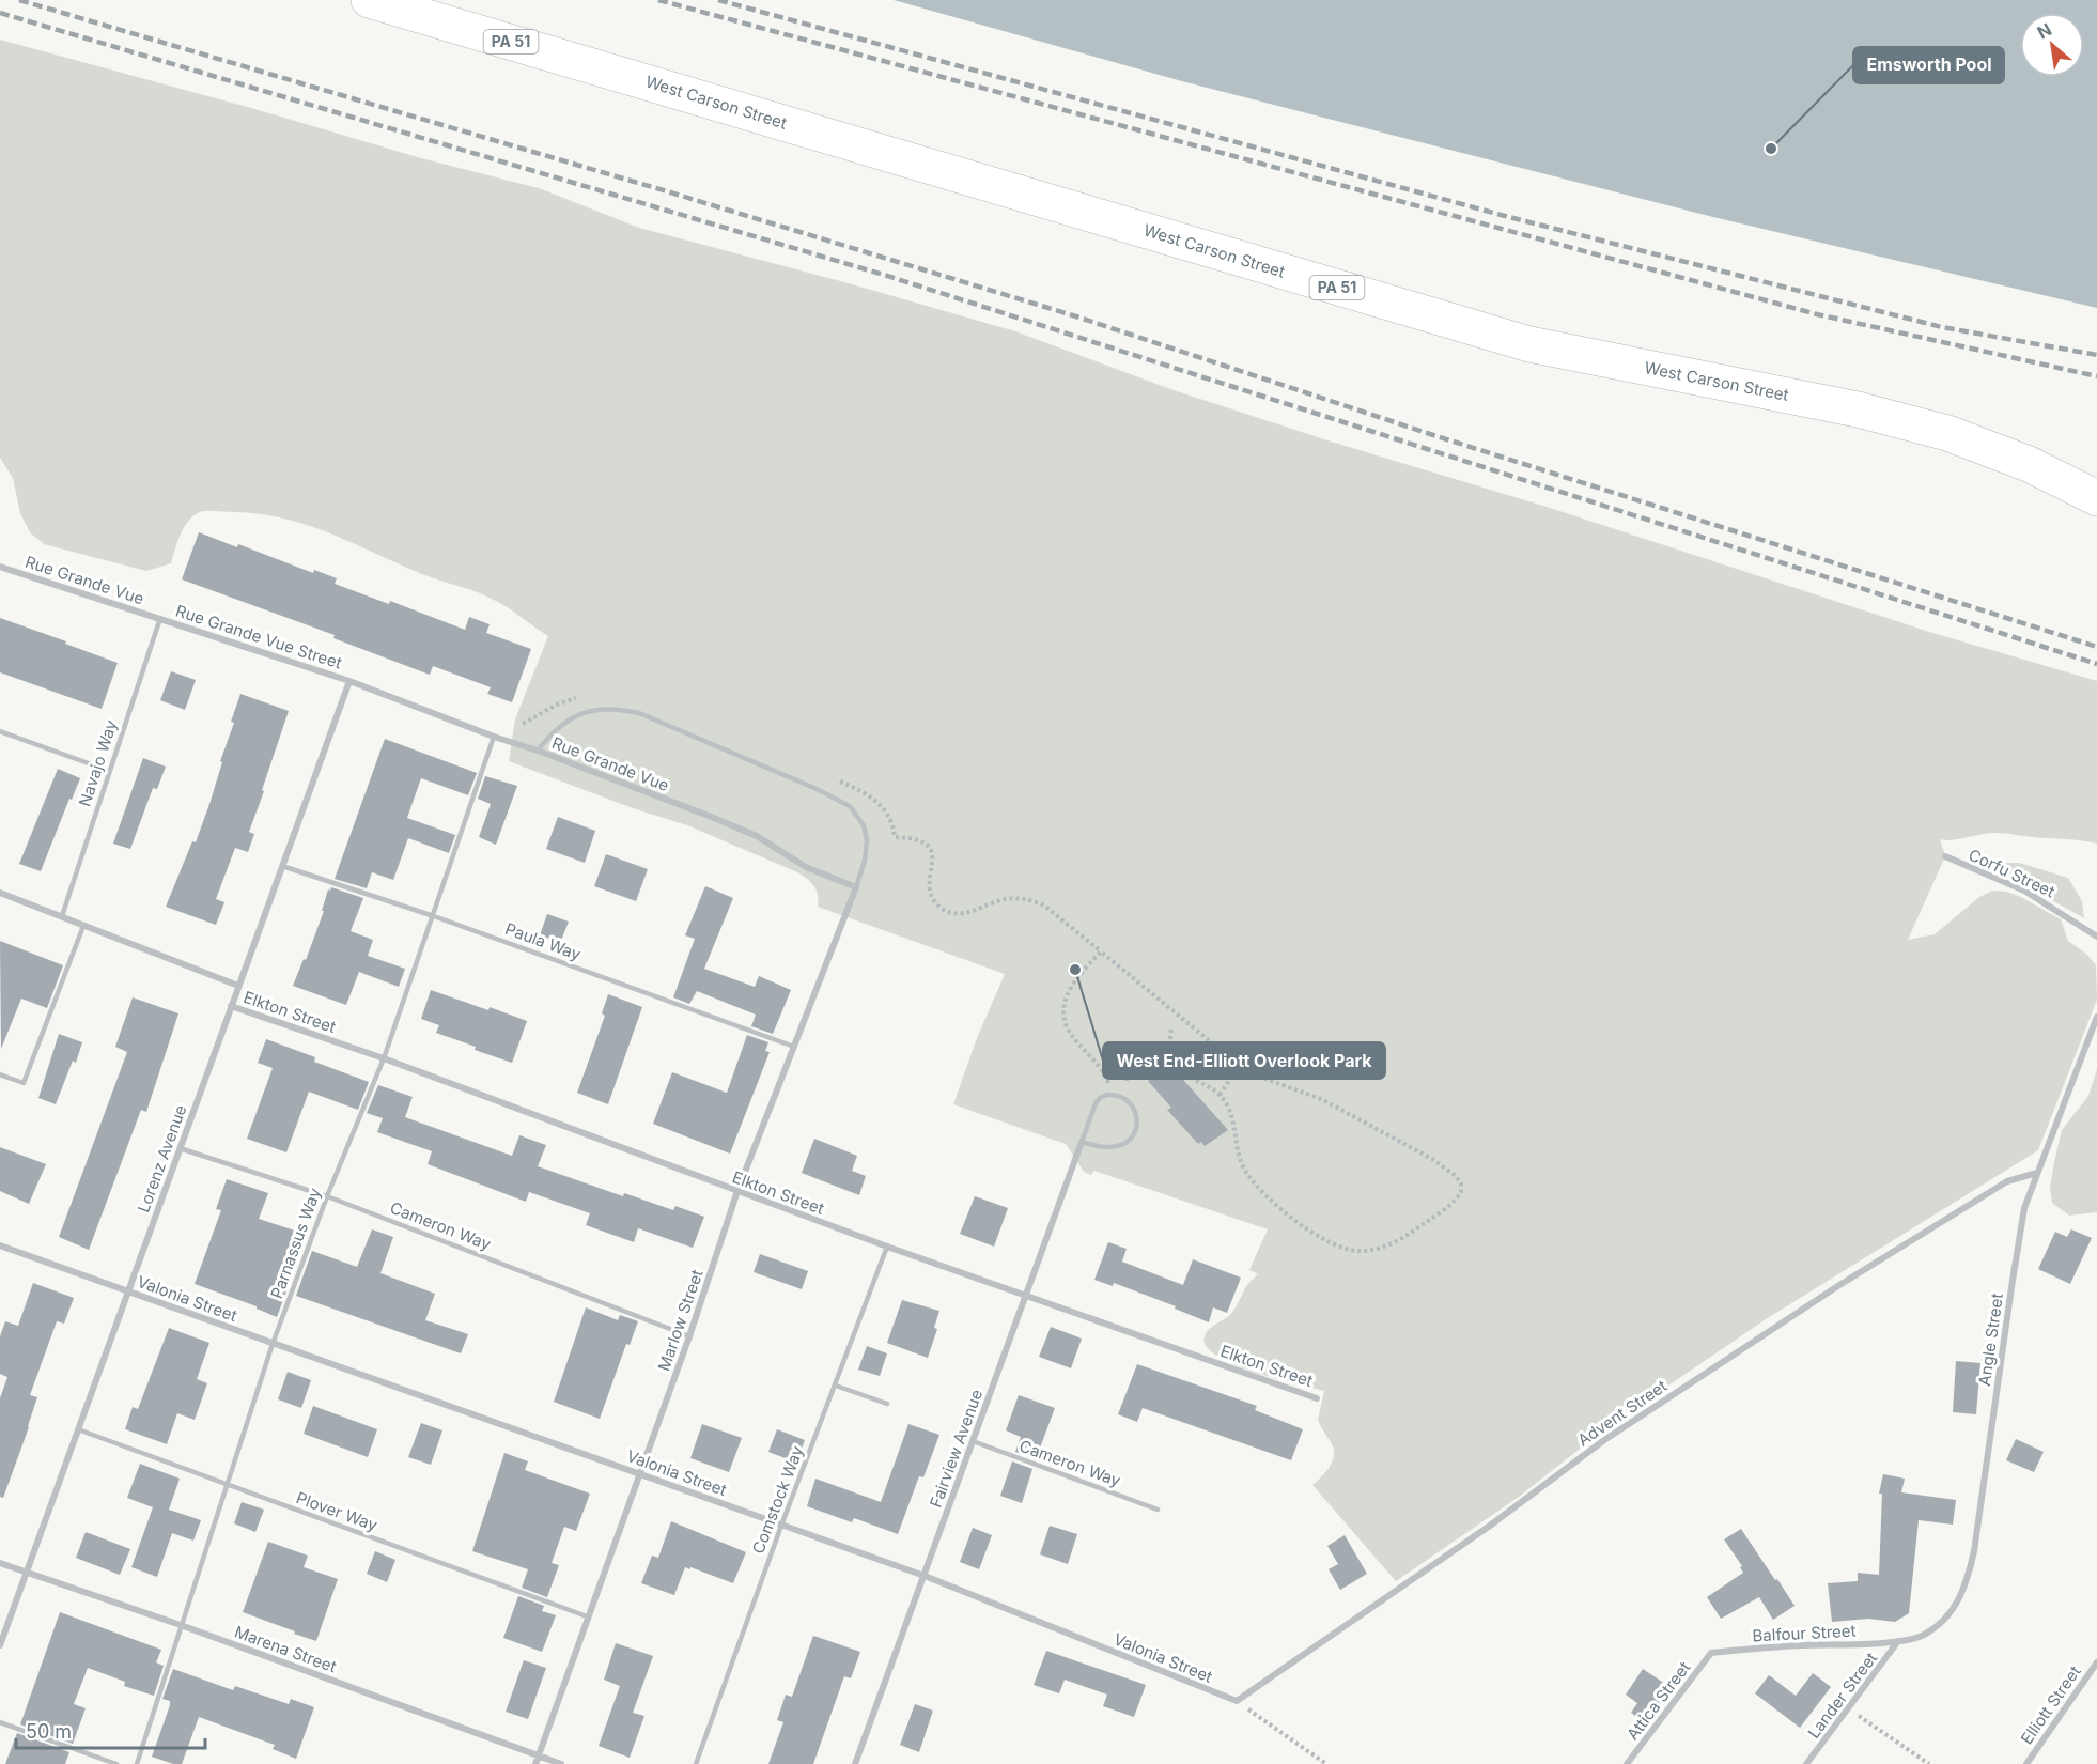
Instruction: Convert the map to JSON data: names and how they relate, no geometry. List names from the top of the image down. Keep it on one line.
{"streets":{"main road":["PA 51","West Carson Street"],"street":["Rue Grande Vue","Rue Grande Vue Street","Corfu Street","Elkton Street","Lorenz Avenue","Valonia Street","Marlow Street","Angle Street","Advent Street","Fairview Avenue","Balfour Street","Marena Street","Lander Street","Attica Street","Elliott Street"],"lane":["Navajo Way","Paula Way","Cameron Way","Parnassus Way","Comstock Way","Plover Way"]},"crossings":[["Rue Grande Vue","Rue Grande Vue Street"],["Rue Grande Vue","Navajo Way"],["Rue Grande Vue","Lorenz Avenue"],["Rue Grande Vue","Parnassus Way"],["Rue Grande Vue","Marlow Street"],["Rue Grande Vue Street","Navajo Way"],["Rue Grande Vue Street","Lorenz Avenue"],["Navajo Way","Elkton Street"],["Paula Way","Lorenz Avenue"],["Paula Way","Parnassus Way"],["Paula Way","Marlow Street"],["Elkton Street","Lorenz Avenue"],["Elkton Street","Parnassus Way"],["Elkton Street","Marlow Street"],["Elkton Street","Fairview Avenue"],["Elkton Street","Comstock Way"],["Lorenz Avenue","Cameron Way"],["Lorenz Avenue","Valonia Street"],["Lorenz Avenue","Plover Way"],["Lorenz Avenue","Marena Street"],["Cameron Way","Parnassus Way"],["Cameron Way","Marlow Street"],["Cameron Way","Fairview Avenue"],["Parnassus Way","Valonia Street"],["Parnassus Way","Plover Way"],["Parnassus Way","Marena Street"],["Valonia Street","Marlow Street"],["Valonia Street","Advent Street"],["Valonia Street","Fairview Avenue"],["Valonia Street","Comstock Way"],["Marlow Street","Plover Way"],["Marlow Street","Marena Street"],["Angle Street","Advent Street"],["Angle Street","Balfour Street"],["Angle Street","Lander Street"],["Balfour Street","Lander Street"],["Balfour Street","Attica Street"]],"places":["Emsworth Pool","West End-Elliott Overlook Park"],"scale_bar":"50 m","north":"top left"}
